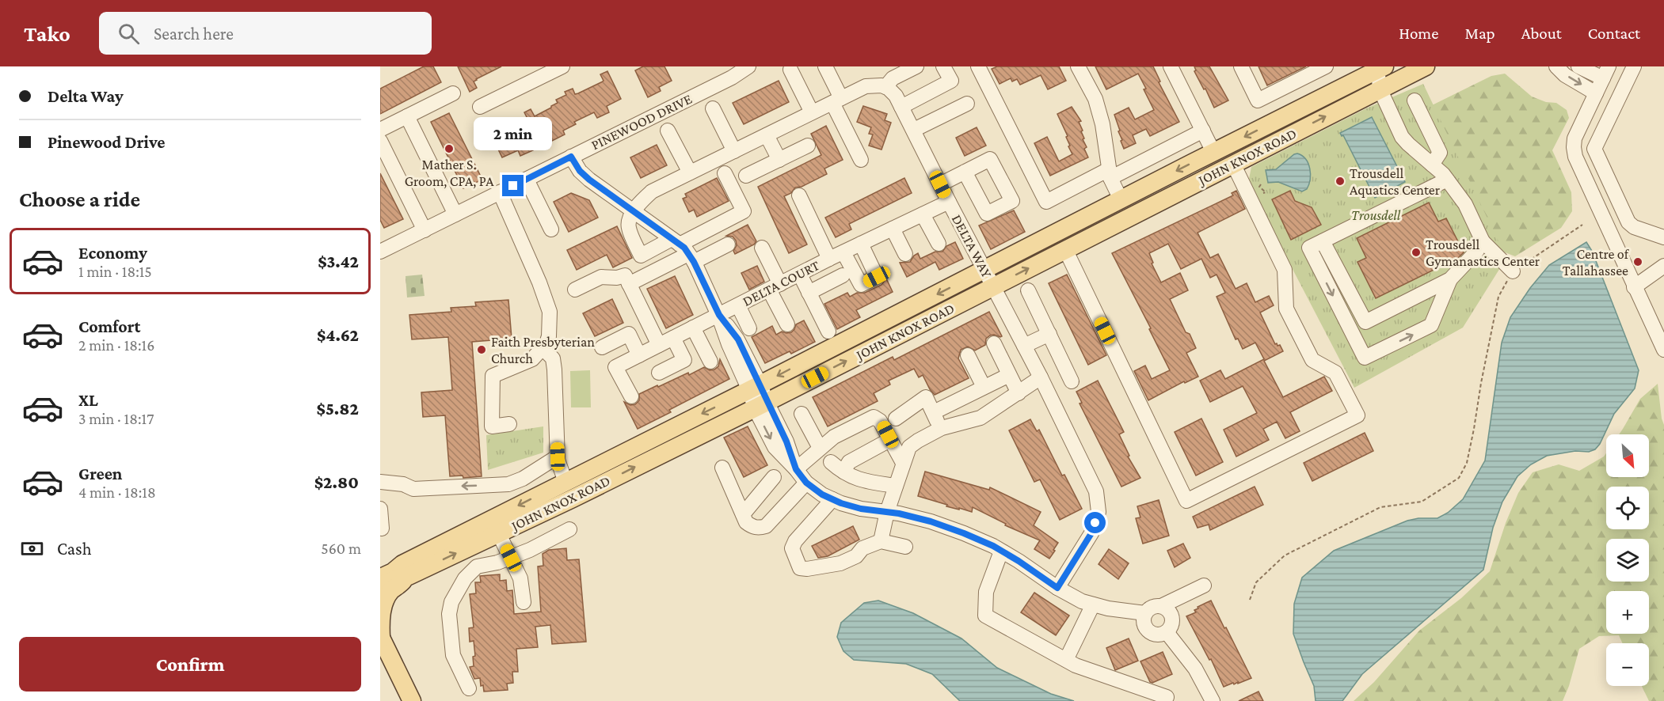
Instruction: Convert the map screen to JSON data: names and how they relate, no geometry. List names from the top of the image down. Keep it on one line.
{"streets":{"main road":["JOHN KNOX ROAD"],"street":["PINEWOOD DRIVE","DELTA WAY","DELTA COURT"]},"crossings":[["JOHN KNOX ROAD","DELTA WAY"],["DELTA WAY","DELTA COURT"]],"parks":["Trousdell"],"places":["Mather S. Groom, CPA, PA","Trousdell Aquatics Center","Trousdell Gymanastics Center","Centre of Tallahassee","Faith Presbyterian Church"],"north":"bottom right","page":{"header":"Tako","search":"Search here","nav":["Home","Map","About","Contact"],"banner":["Delta Way","Pinewood Drive"],"bubble":"2 min","heading":"Choose a ride","list":[{"name":"Economy","note":"1 min · 18:15","value":"$3.42"},{"name":"Comfort","note":"2 min · 18:16","value":"$4.62"},{"name":"XL","note":"3 min · 18:17","value":"$5.82"},{"name":"Green","note":"4 min · 18:18","value":"$2.80"}],"map_buttons":["+","−"],"pay":["Cash","560 m"],"buttons":"Confirm"}}
